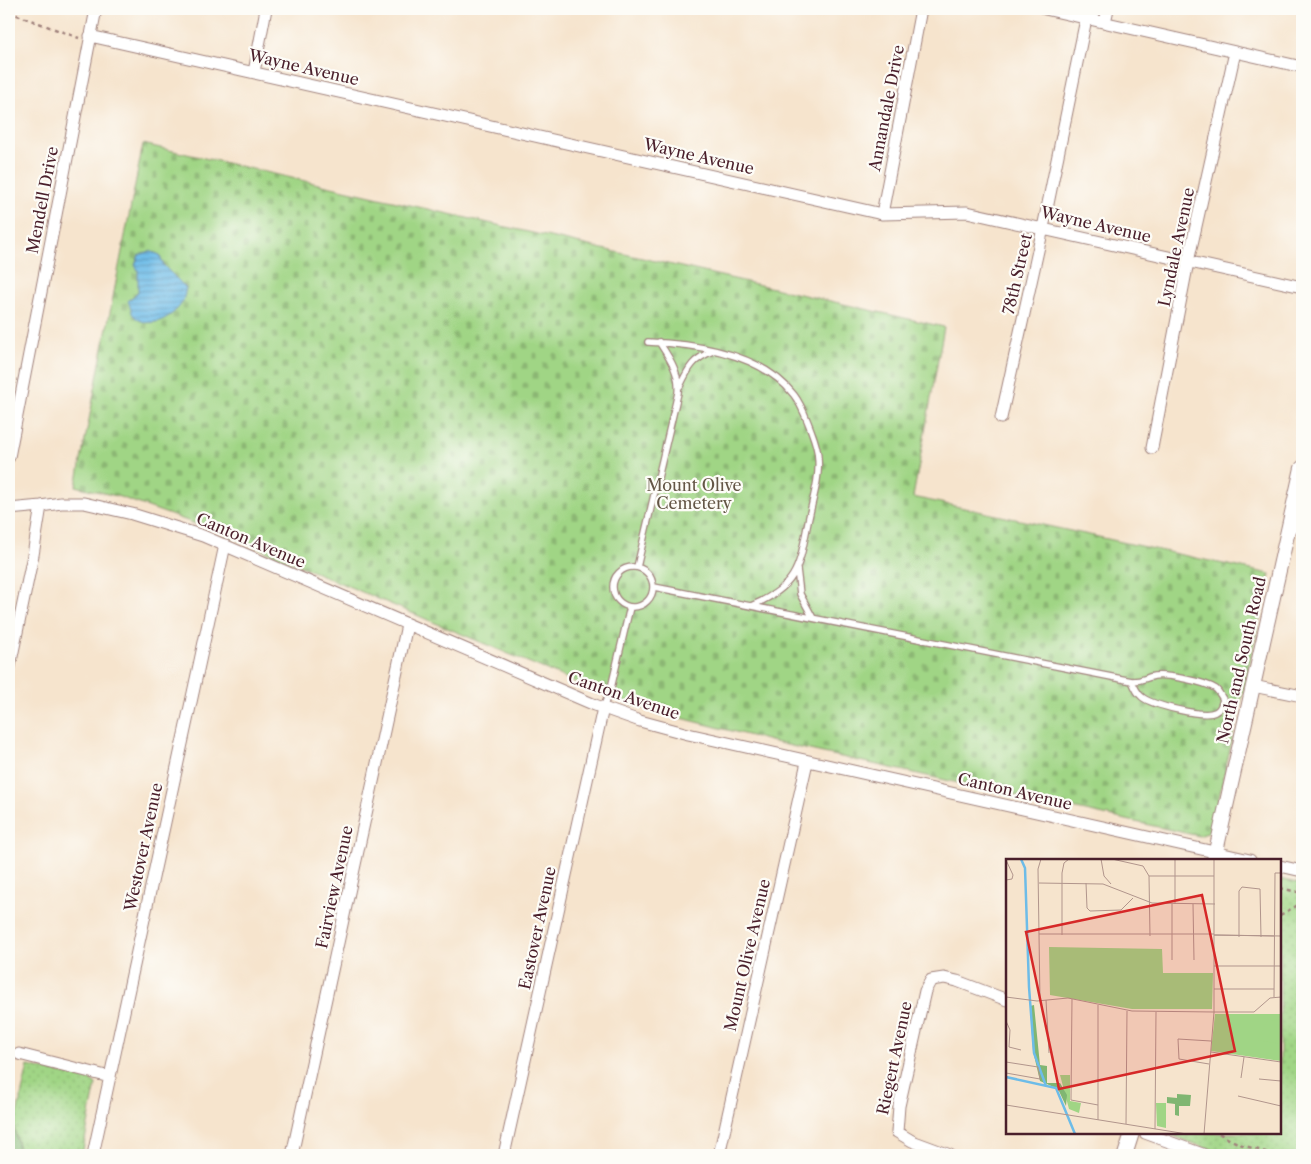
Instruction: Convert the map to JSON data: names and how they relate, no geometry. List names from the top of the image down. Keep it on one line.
{"streets":{"street":["Wayne Avenue","Annandale Drive","Mendell Drive","Lyndale Avenue","78th Street","Canton Avenue","North and South Road","Westover Avenue","Fairview Avenue","Eastover Avenue","Mount Olive Avenue","Riegert Avenue"]},"crossings":[["Wayne Avenue","Annandale Drive"],["Wayne Avenue","Mendell Drive"],["Wayne Avenue","Lyndale Avenue"],["Wayne Avenue","78th Street"],["Canton Avenue","North and South Road"],["Canton Avenue","Westover Avenue"],["Canton Avenue","Fairview Avenue"],["Canton Avenue","Eastover Avenue"],["Canton Avenue","Mount Olive Avenue"]],"parks":["Mount Olive Cemetery"]}
